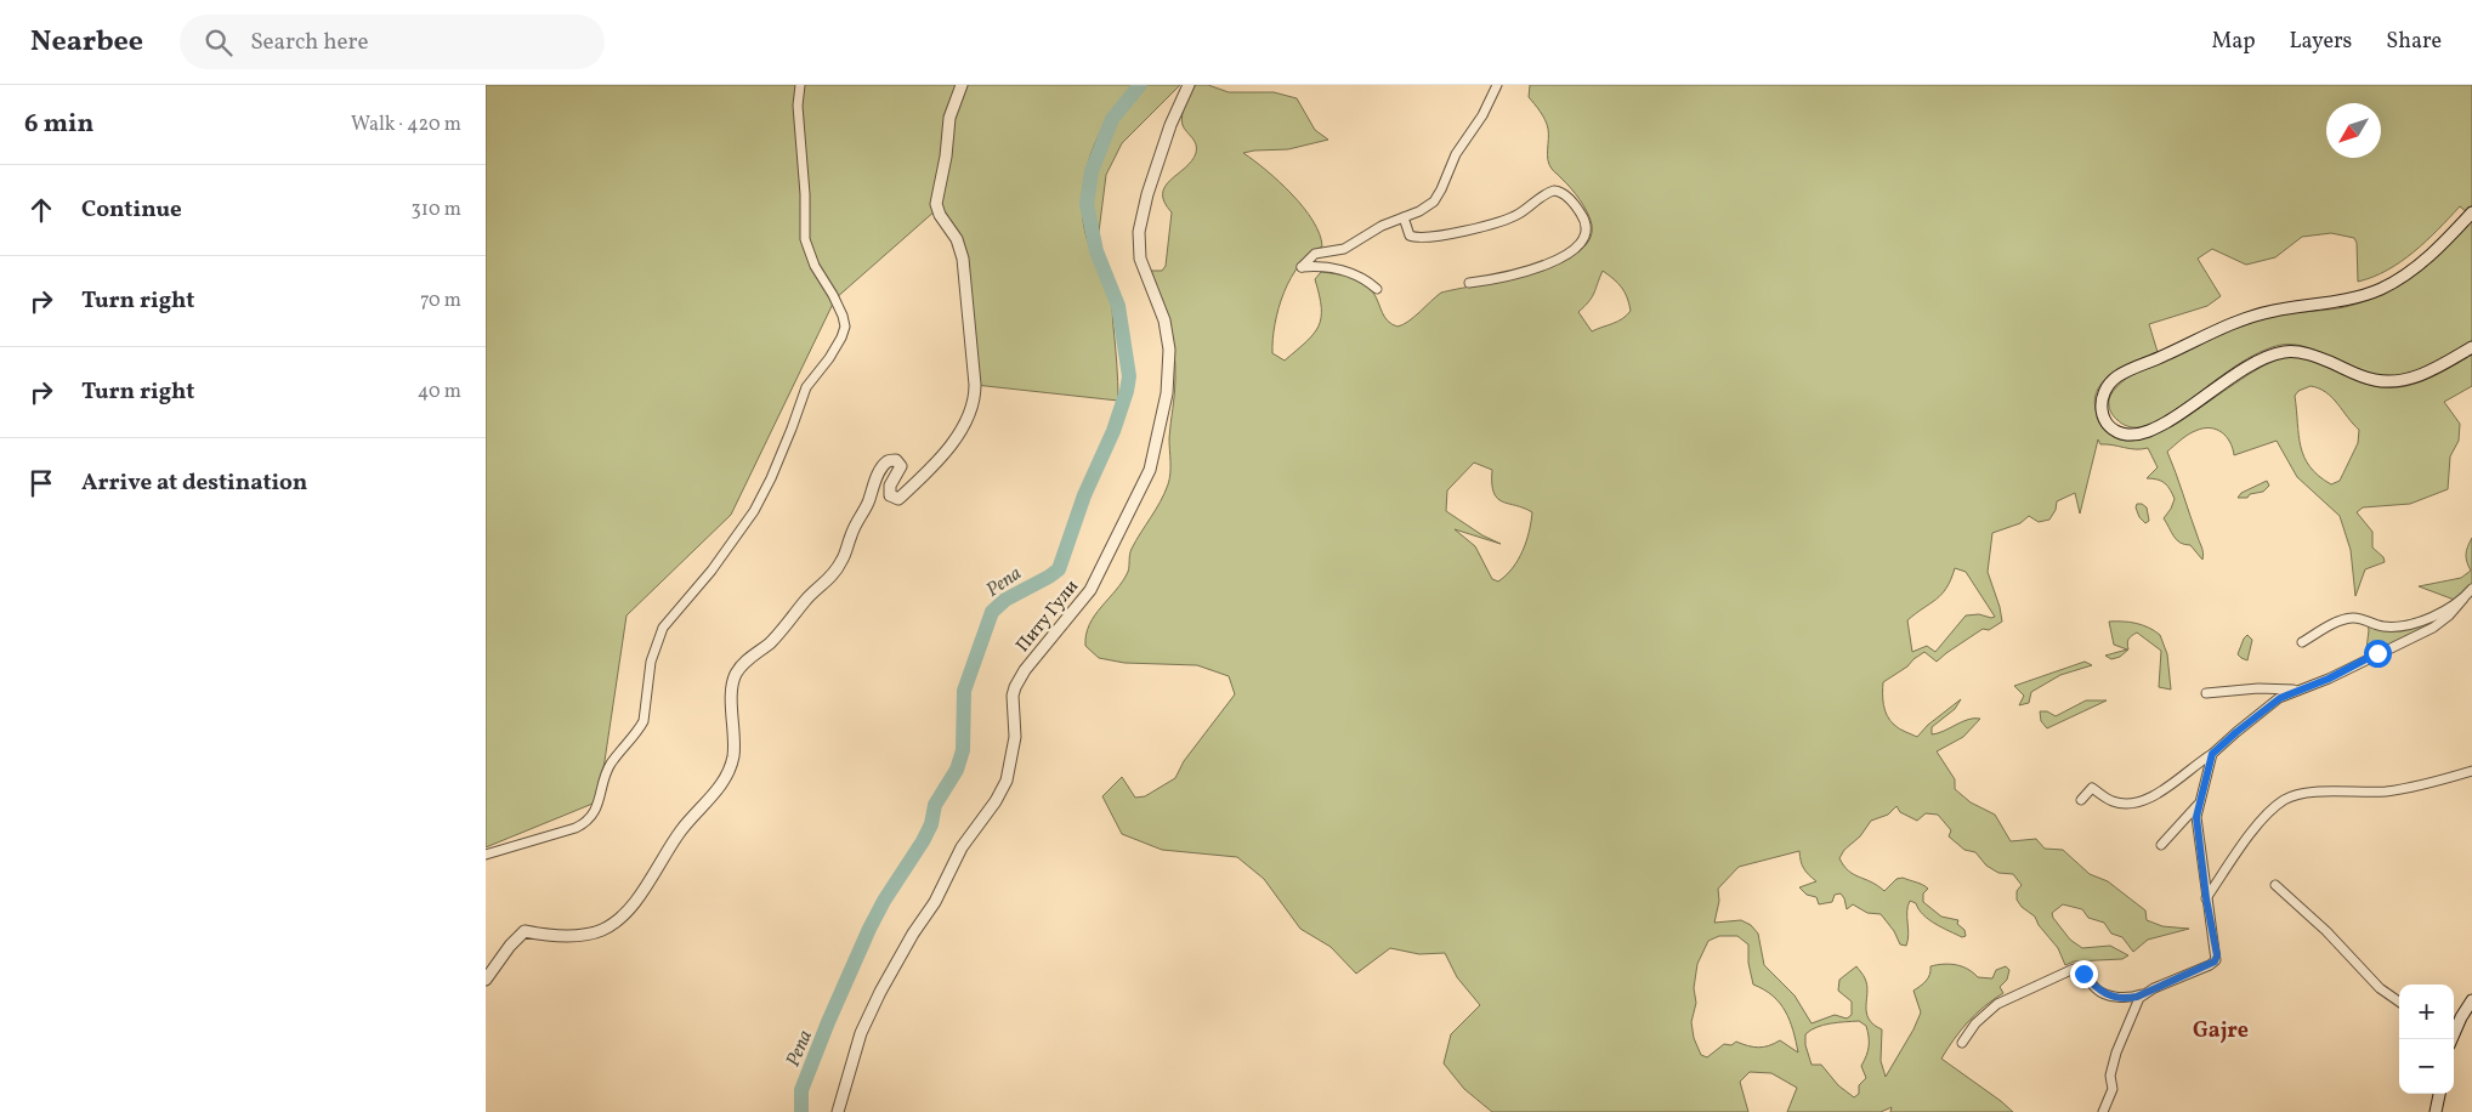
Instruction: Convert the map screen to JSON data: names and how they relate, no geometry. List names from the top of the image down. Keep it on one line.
{"streets":{"street":["Питу Гули"]},"districts":["Gajre"],"water":["Pena"],"north":"bottom left","page":{"header":"Nearbee","search":"Search here","nav":["Map","Layers","Share"],"heading":["6 min","Walk · 420 m"],"list":[["Continue","310 m"],["Turn right","70 m"],["Turn right","40 m"],"Arrive at destination"],"map_buttons":["+","−"]}}
